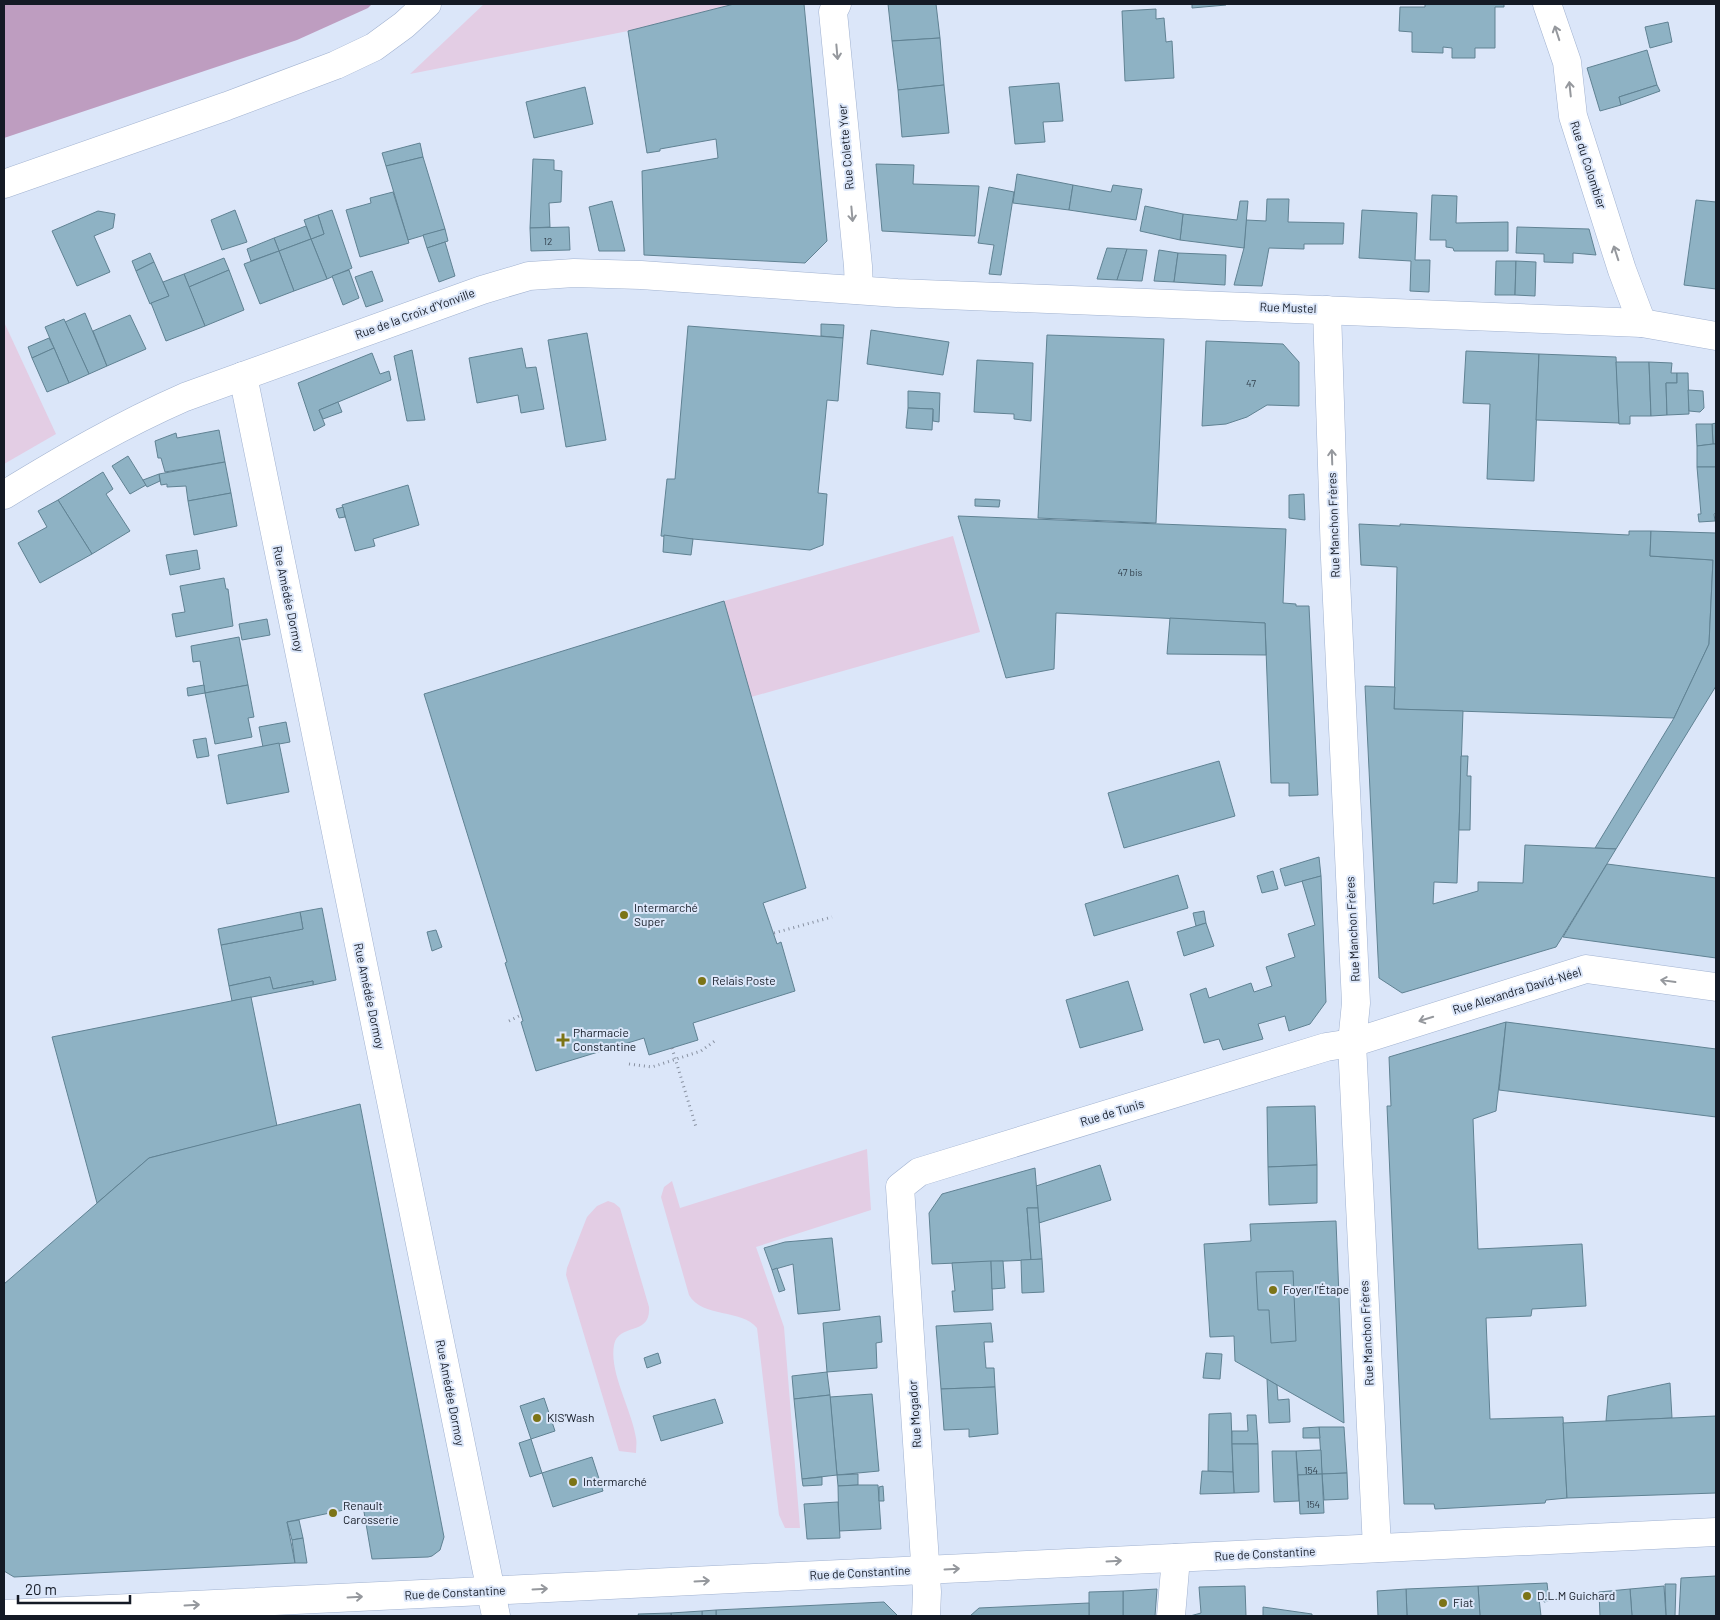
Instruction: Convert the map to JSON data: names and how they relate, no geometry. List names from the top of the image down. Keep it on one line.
{"streets":{"street":["Rue Colette Yver","Rue du Colombier","Rue Mustel","Rue de la Croix d'Yonville","Rue Manchon Frères","Rue Amédée Dormoy","Rue Alexandra David-Néel","Rue de Tunis","Rue Mogador","Rue de Constantine"]},"crossings":[["Rue Colette Yver","Rue Mustel"],["Rue Colette Yver","Rue de la Croix d'Yonville"],["Rue du Colombier","Rue Mustel"],["Rue Mustel","Rue de la Croix d'Yonville"],["Rue Mustel","Rue Manchon Frères"],["Rue de la Croix d'Yonville","Rue Amédée Dormoy"],["Rue Manchon Frères","Rue Alexandra David-Néel"],["Rue Manchon Frères","Rue de Tunis"],["Rue Manchon Frères","Rue de Constantine"],["Rue Amédée Dormoy","Rue de Constantine"],["Rue Alexandra David-Néel","Rue de Tunis"],["Rue de Tunis","Rue Mogador"],["Rue Mogador","Rue de Constantine"]],"one_way":["Rue Colette Yver","Rue du Colombier","Rue Manchon Frères","Rue Alexandra David-Néel","Rue de Constantine"],"places":{"other":["Intermarché Super","Relais Poste","Foyer l'Étape","KIS'Wash","Intermarché","Renault Carosserie","D.L.M Guichard","Fiat"],"health":["Pharmacie Constantine"]},"house_numbers":["12","47","47 bis","154","154"],"scale_bar":"20 m"}
